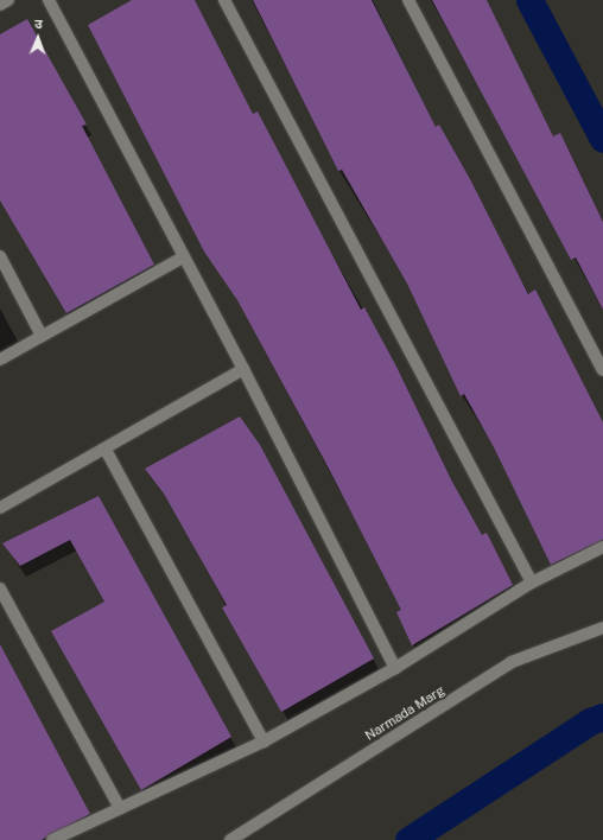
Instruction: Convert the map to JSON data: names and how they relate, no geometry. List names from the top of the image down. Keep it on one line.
{"streets":{"street":["Narmada Marg"]},"north":"top"}
